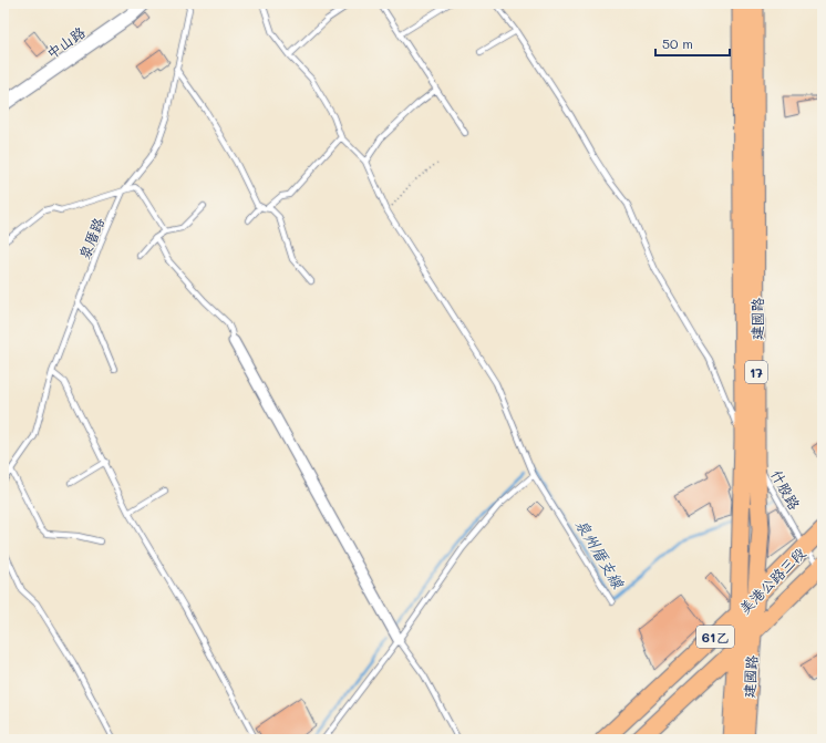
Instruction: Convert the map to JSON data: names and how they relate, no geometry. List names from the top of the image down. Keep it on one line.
{"streets":{"main road":["建國路","17","美港公路三段","61乙"],"street":["中山路"],"lane":["泉厝路","什股路"]},"crossings":[["建國路","什股路"],["建國路","美港公路三段"],["什股路","美港公路三段"]],"water":["泉州厝支線"],"scale_bar":"50 m"}
